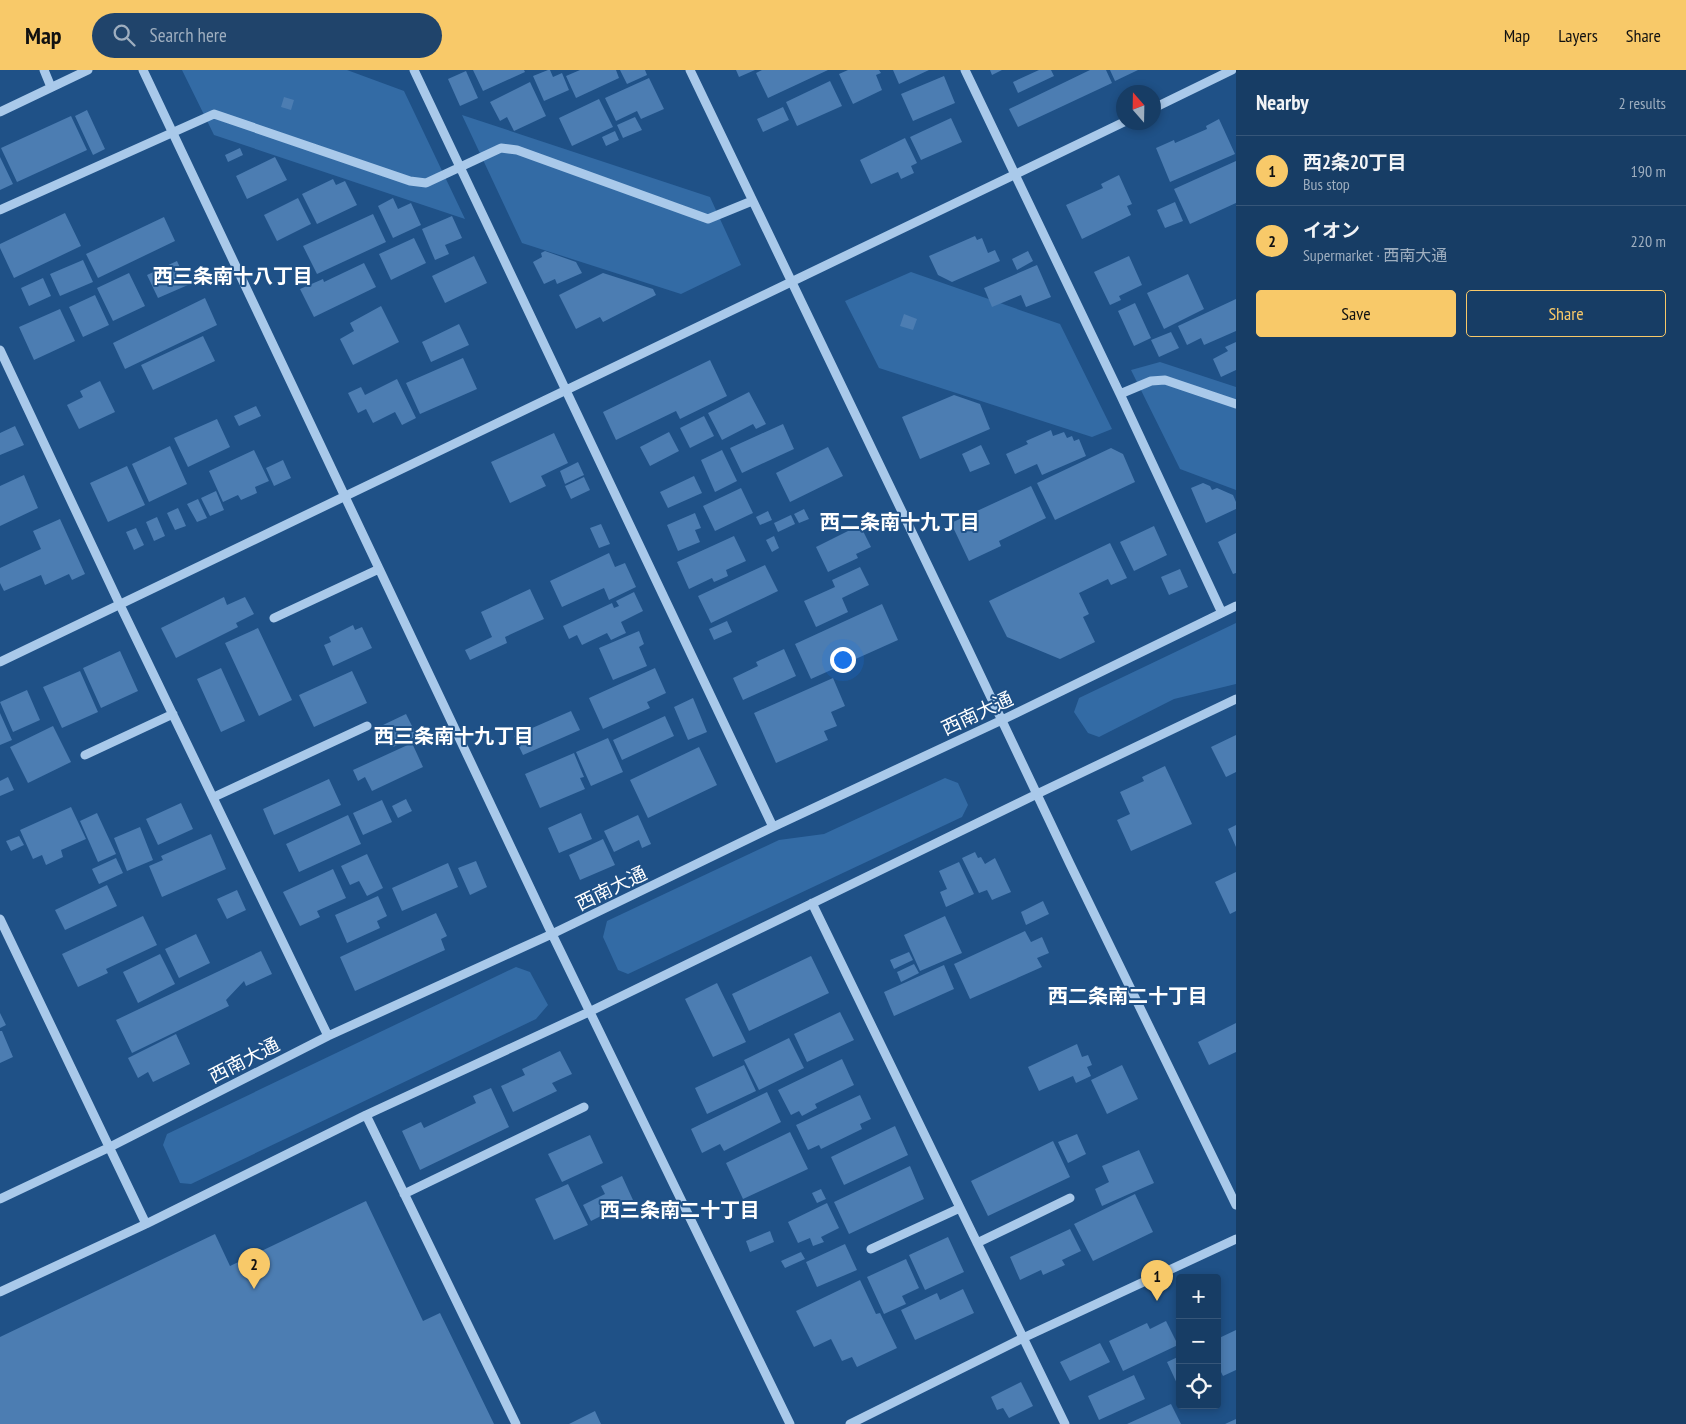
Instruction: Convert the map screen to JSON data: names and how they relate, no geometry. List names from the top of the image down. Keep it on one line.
{"streets":{"street":["西南大通"]},"districts":["西三条南十八丁目","西二条南十九丁目","西三条南十九丁目","西二条南二十丁目","西三条南二十丁目"],"north":"top","page":{"header":"Map","search":"Search here","nav":["Map","Layers","Share"],"heading":["Nearby","2 results"],"list":[{"mark":"1","name":"西2条20丁目","note":"Bus stop","value":"190 m"},{"mark":"2","name":"イオン","note":"Supermarket · 西南大通","value":"220 m"}],"buttons":["Save","Share"],"pins":["2","1"],"map_buttons":["+","−"]}}
